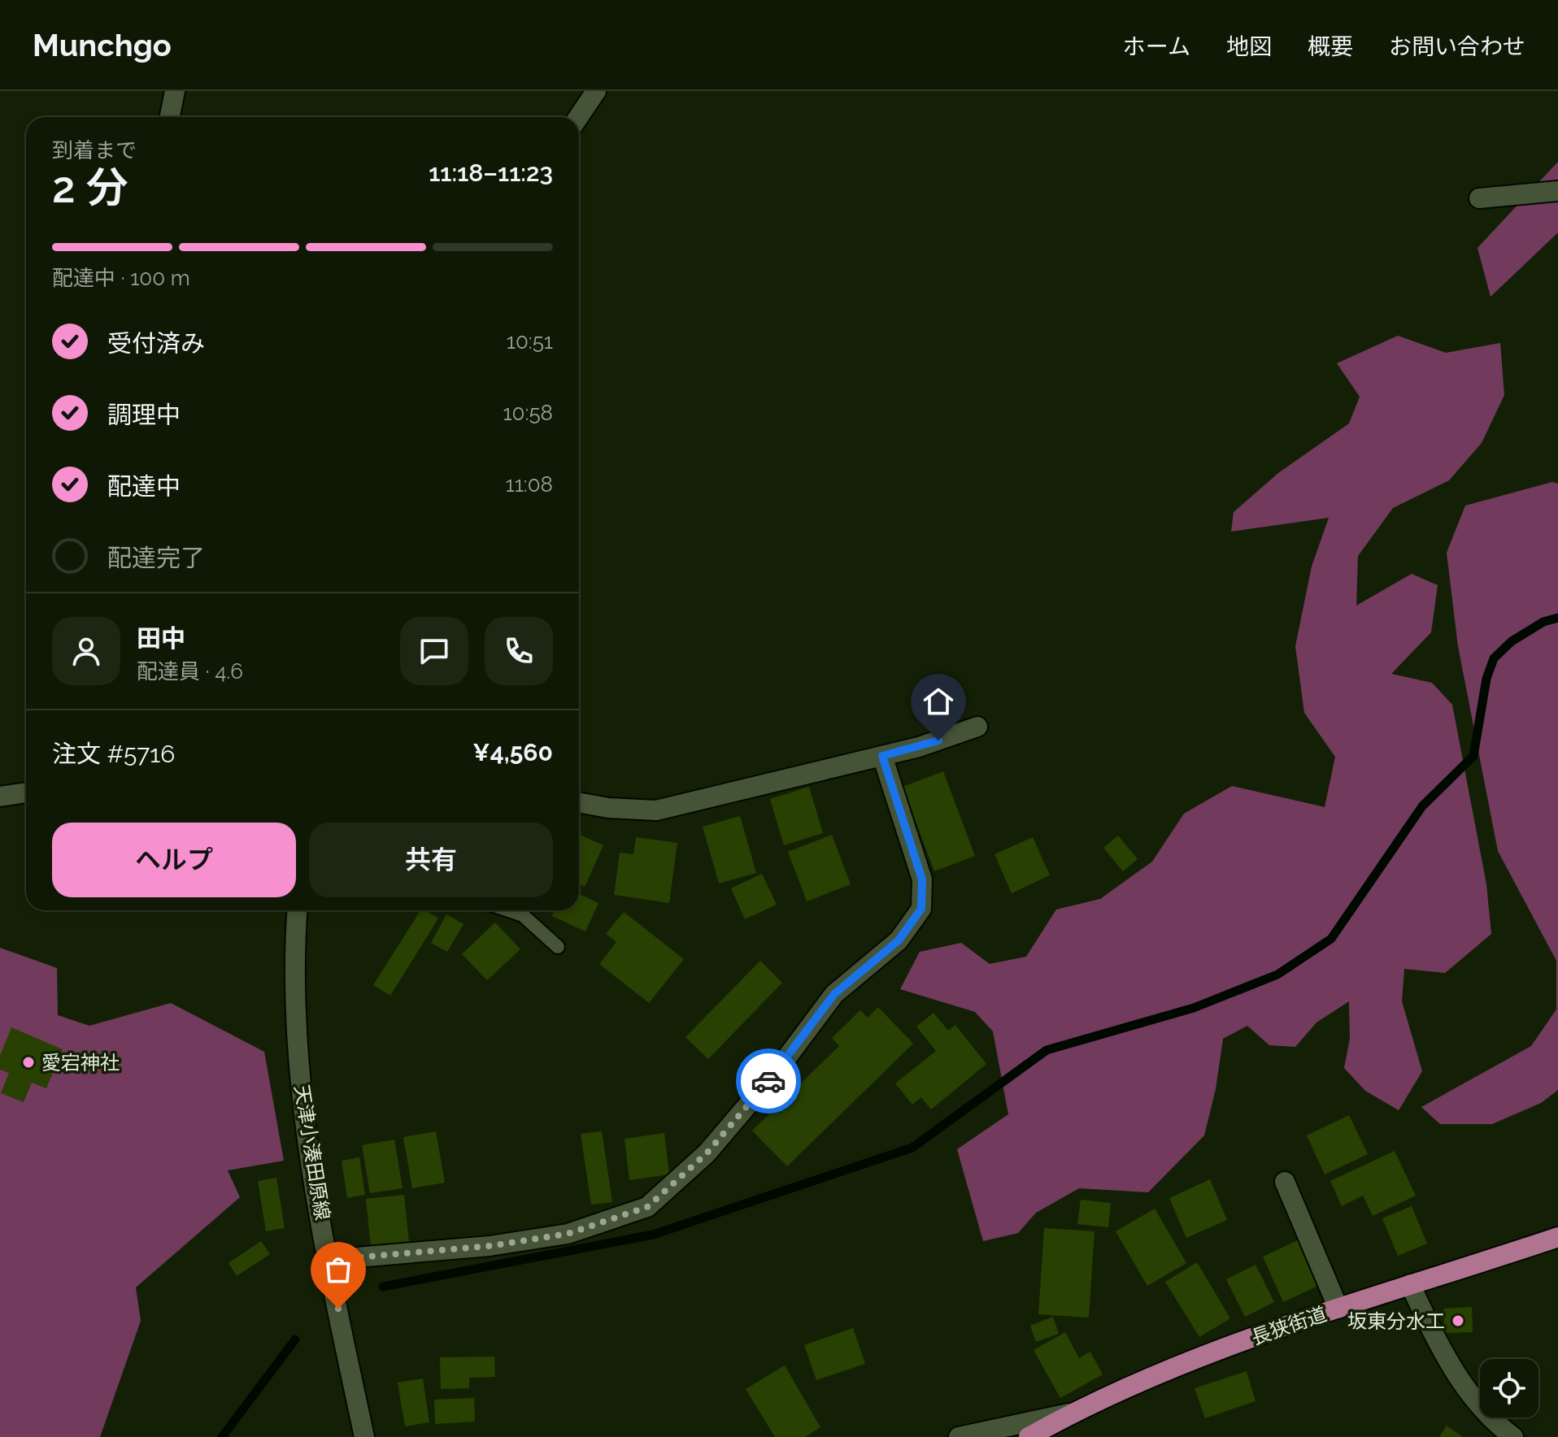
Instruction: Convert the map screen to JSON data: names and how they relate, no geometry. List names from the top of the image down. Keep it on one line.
{"streets":{"main road":["長狭街道"],"street":["天津小湊田原線"]},"places":["愛宕神社","坂東分水工"],"page":{"header":"Munchgo","nav":["ホーム","地図","概要","お問い合わせ"],"heading":["2 分","到着まで","11:18–11:23"],"panel":["田中","配達員 · 4.6","注文 #5716","¥4,560"],"bar":"配達中 · 100 m","list":[["受付済み","10:51"],["調理中","10:58"],["配達中","11:08"],"配達完了"],"buttons":["ヘルプ","共有"]}}
